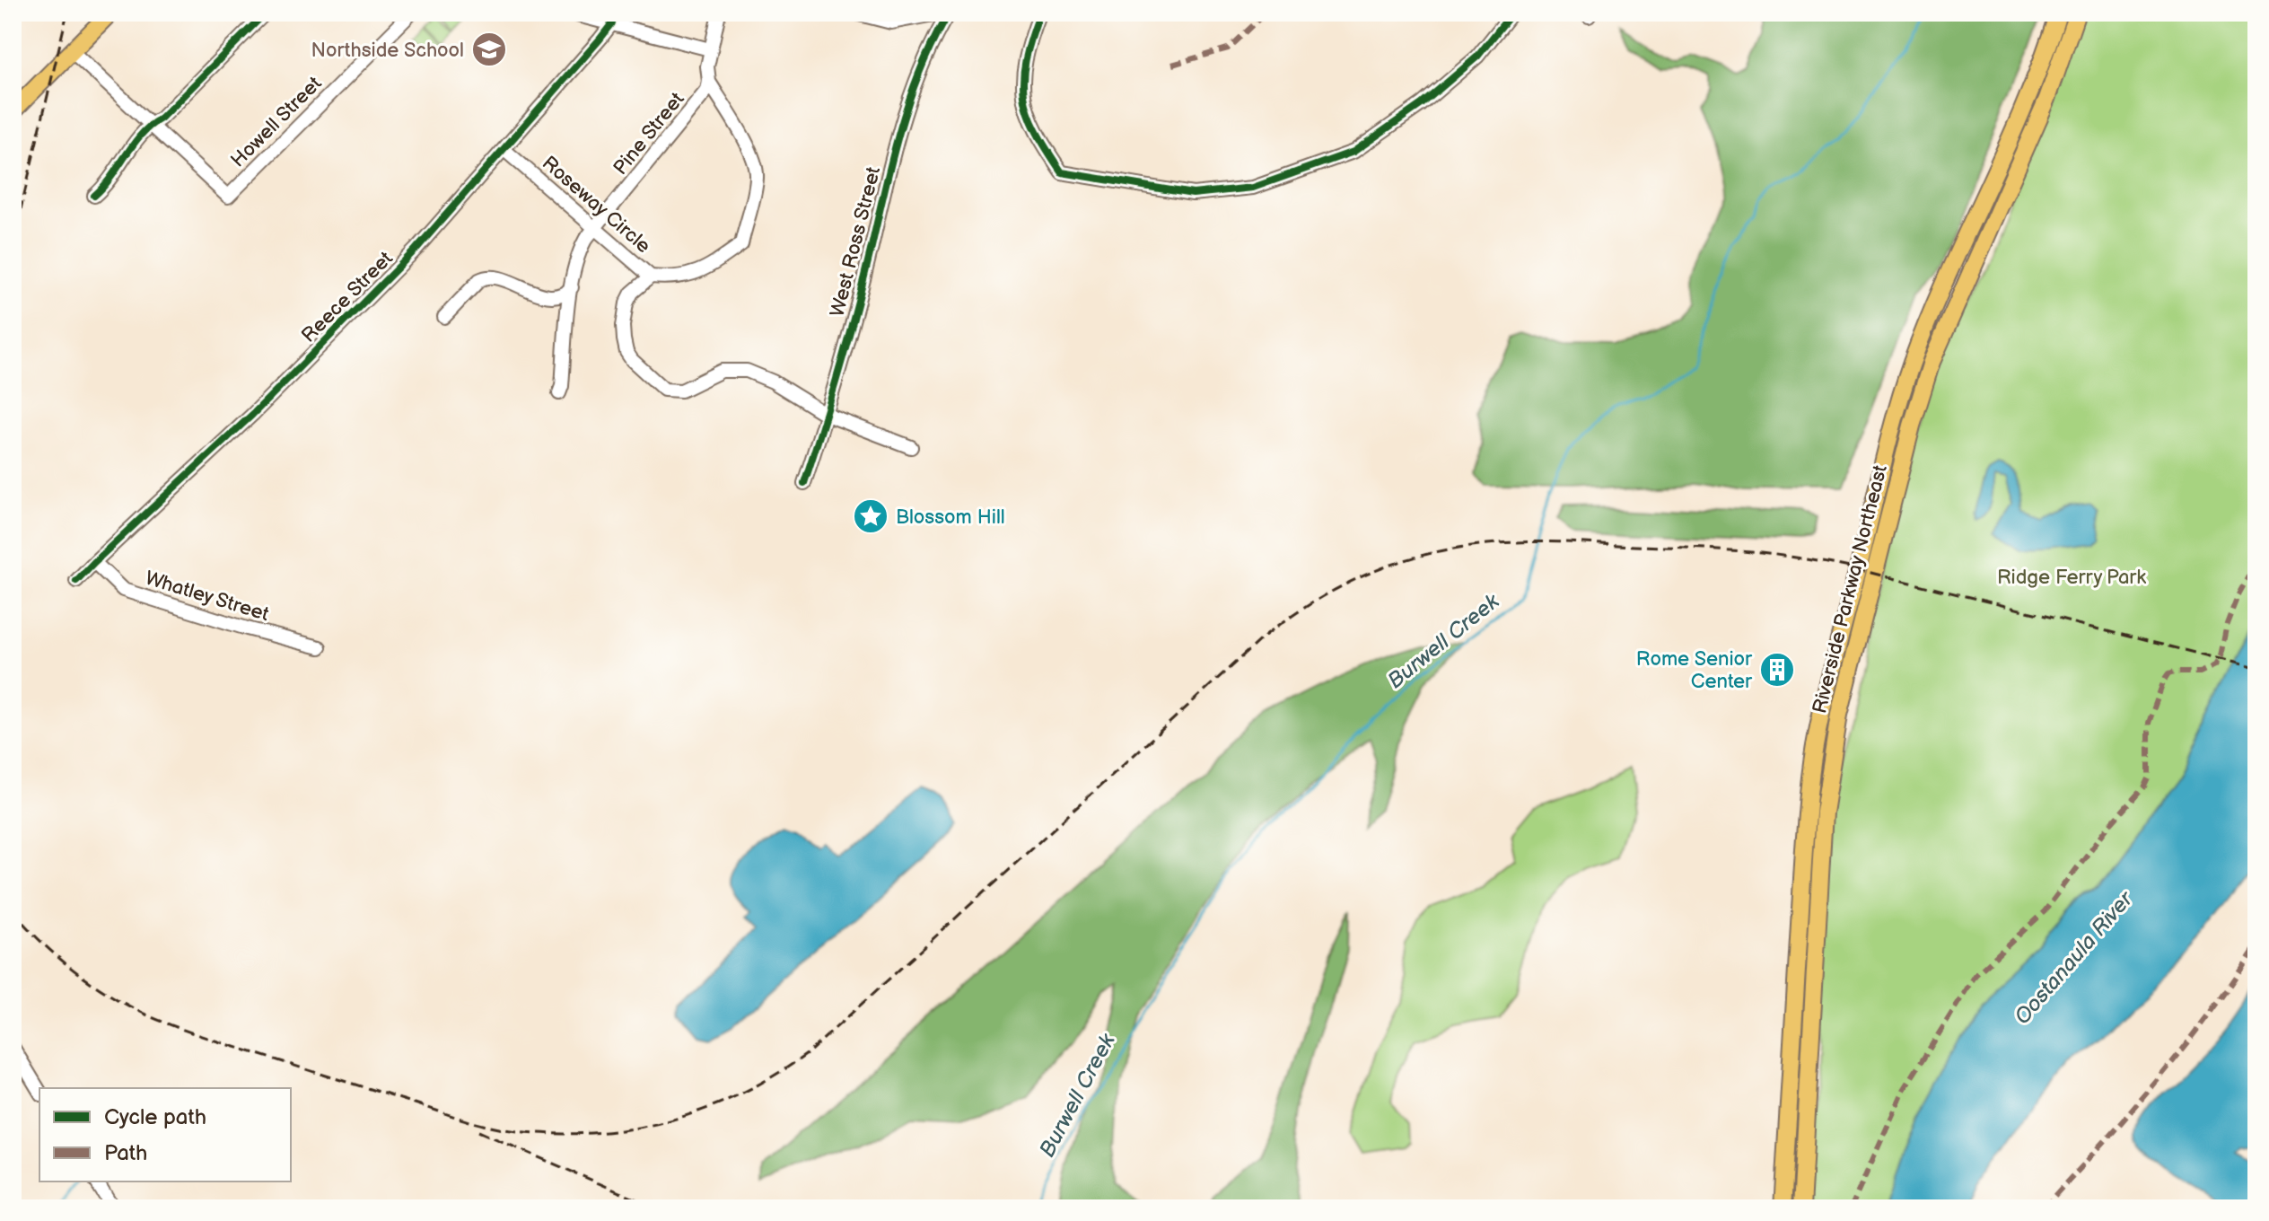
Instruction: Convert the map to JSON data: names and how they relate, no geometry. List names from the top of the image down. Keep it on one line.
{"streets":{"main road":["Riverside Parkway Northeast"],"street":["Howell Street","Pine Street","Roseway Circle","West Ross Street","Reece Street","Whatley Street"]},"crossings":[["Pine Street","Roseway Circle"],["Roseway Circle","Reece Street"],["Reece Street","Whatley Street"]],"water":["Burwell Creek","Oostanaula River"],"parks":["Ridge Ferry Park"],"places":{"school or university":["Northside School"],"place":["Blossom Hill"],"building":["Rome Senior Center"]},"legend":["Cycle path","Path"]}
